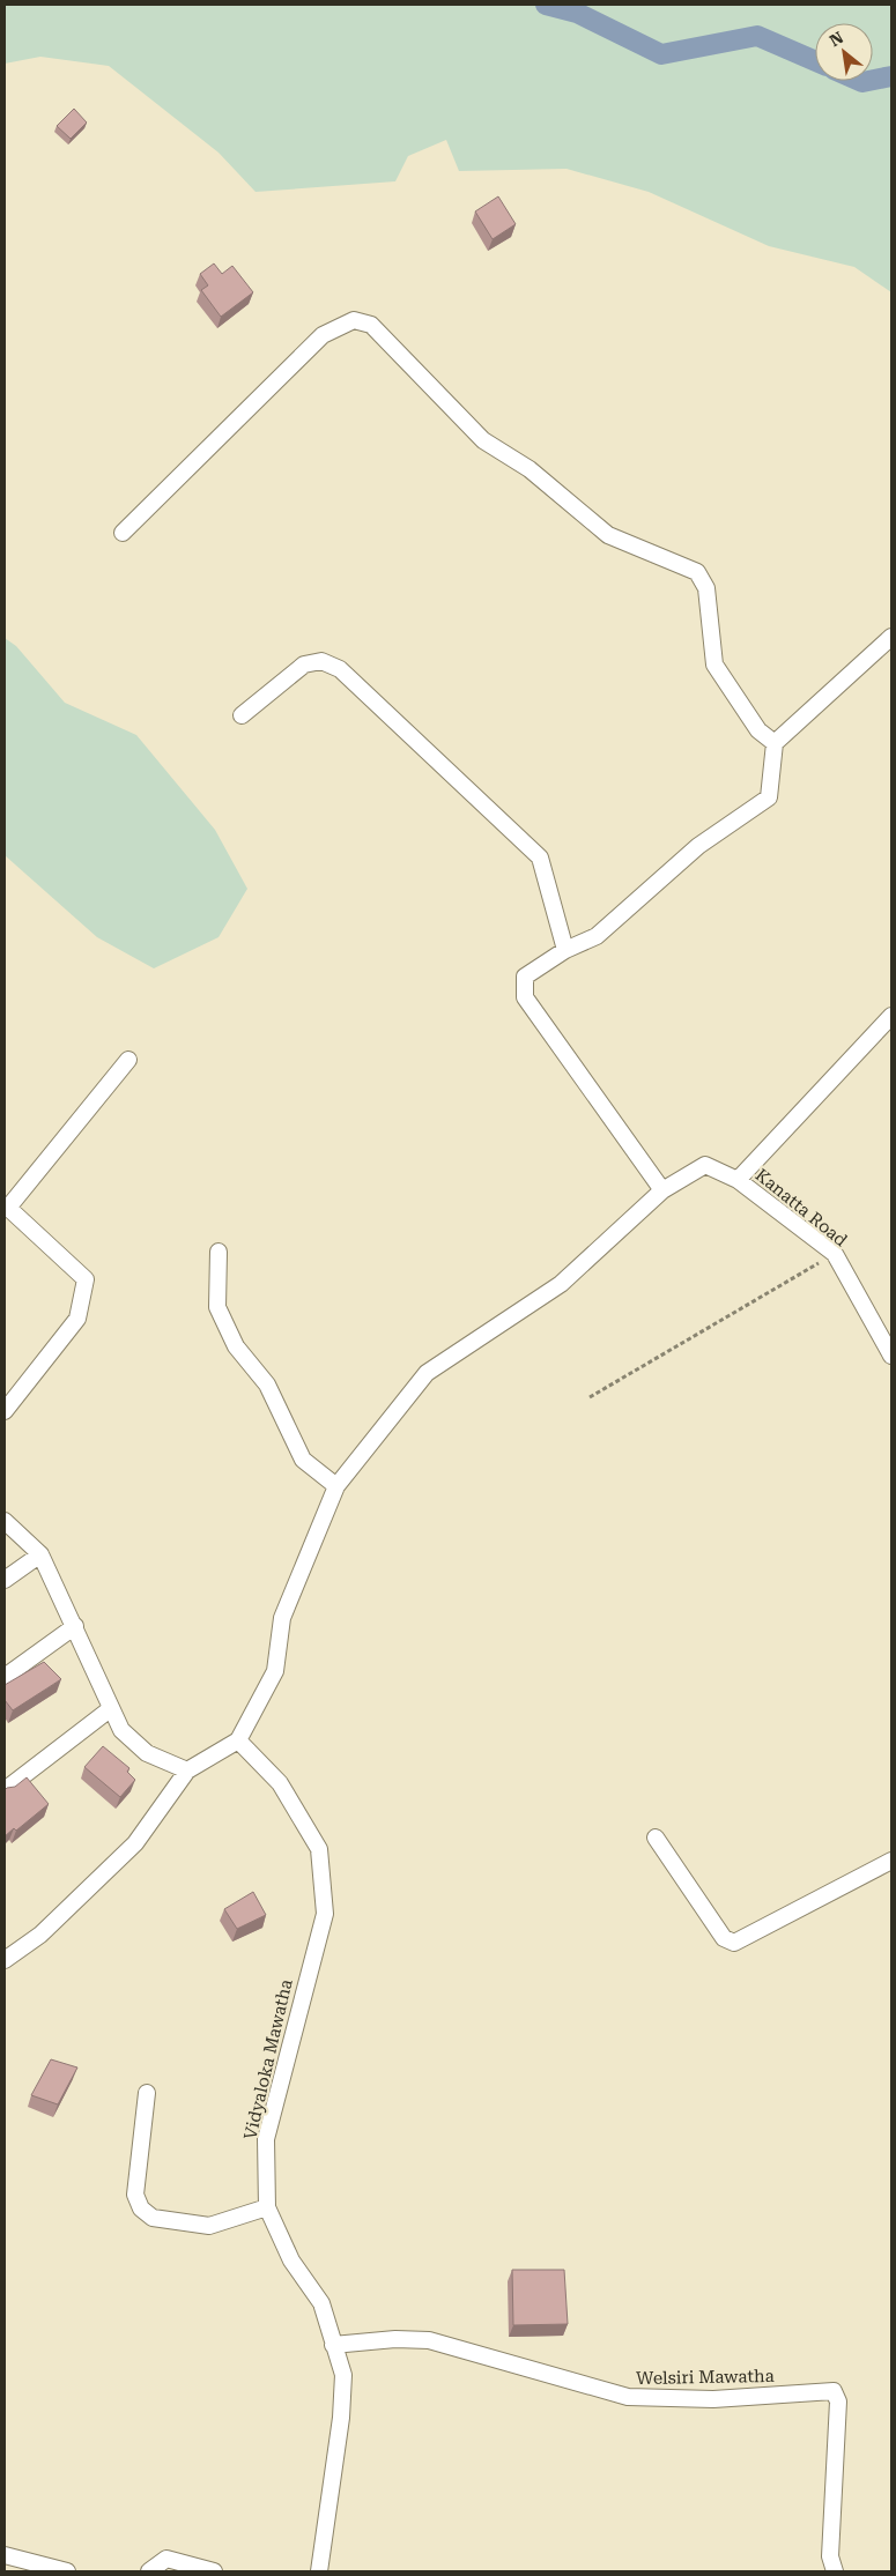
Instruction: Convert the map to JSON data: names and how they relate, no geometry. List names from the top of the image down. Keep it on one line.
{"streets":{"street":["Kanatta Road","Vidyaloka Mawatha","Welsiri Mawatha"]},"crossings":[["Vidyaloka Mawatha","Welsiri Mawatha"]],"north":"top left"}
